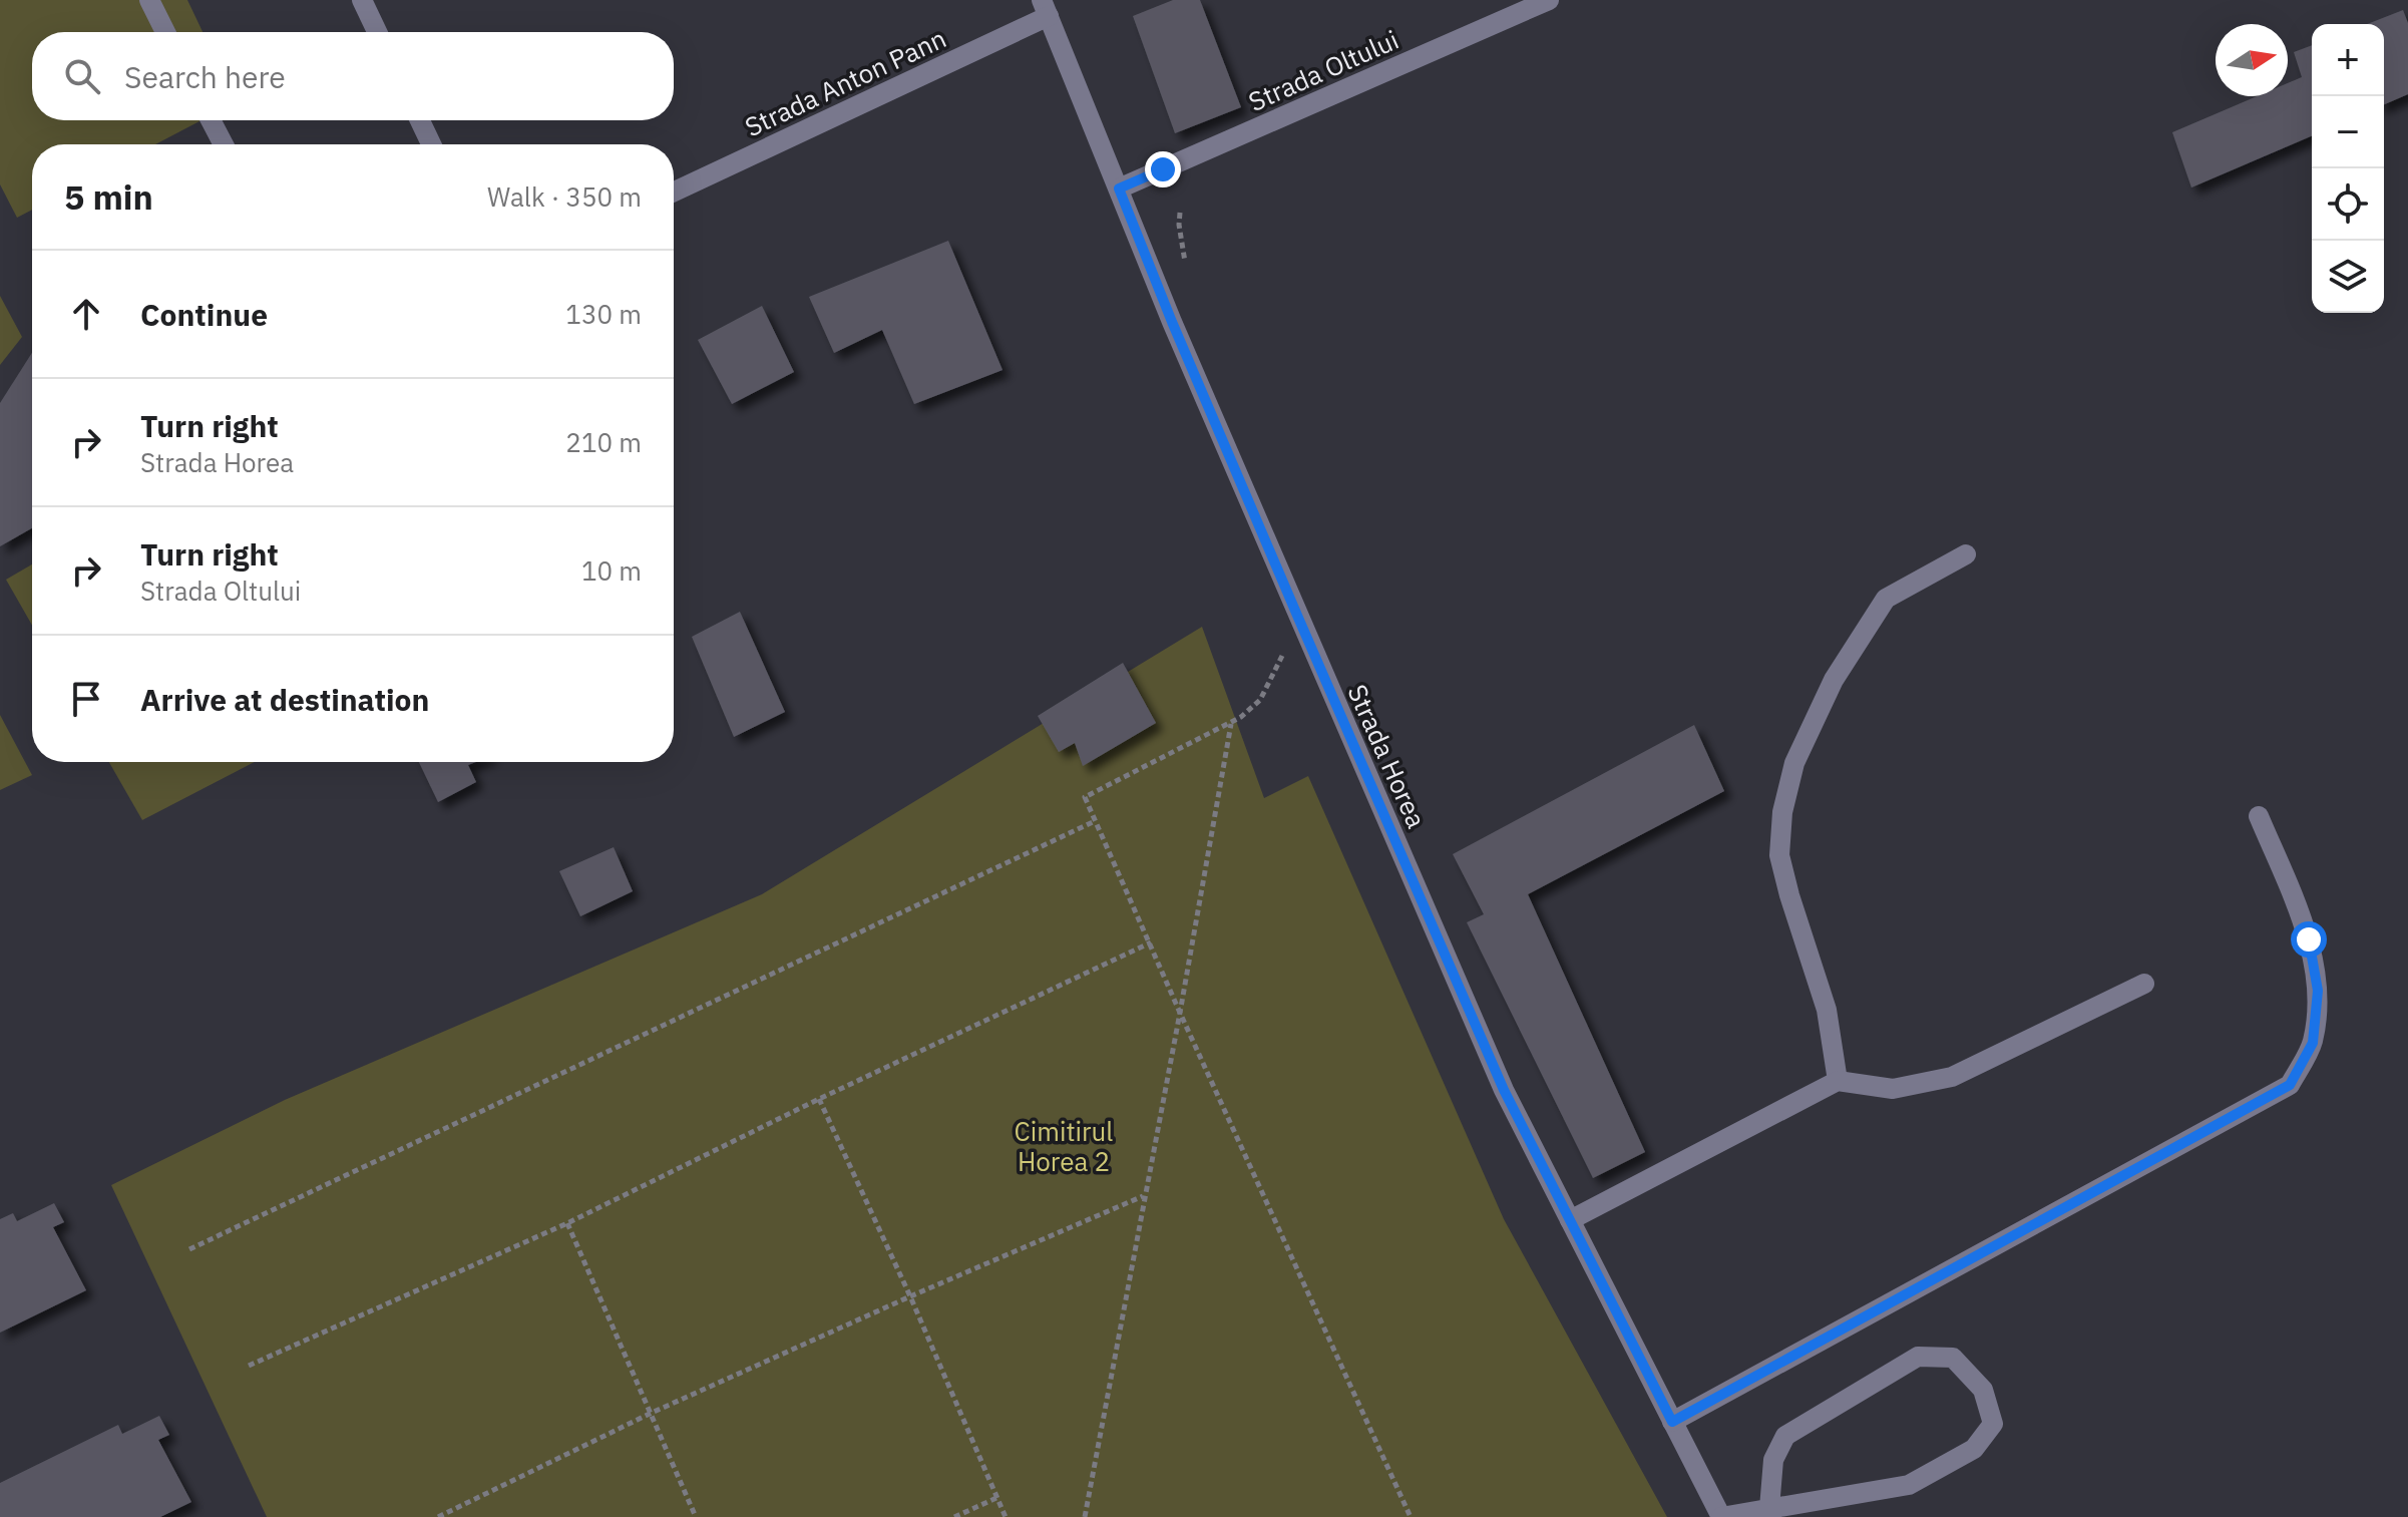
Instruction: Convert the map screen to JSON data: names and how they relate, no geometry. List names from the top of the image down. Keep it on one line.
{"streets":{"street":["Strada Oltului","Strada Anton Pann","Strada Horea"]},"crossings":[["Strada Oltului","Strada Horea"],["Strada Anton Pann","Strada Horea"]],"parks":["Cimitirul Horea 2"],"north":"right","page":{"map_buttons":["+","−"],"search":"Search here","heading":["5 min","Walk · 350 m"],"list":[["Continue","130 m"],["Turn right","Strada Horea","210 m"],["Turn right","Strada Oltului","10 m"],"Arrive at destination"]}}
